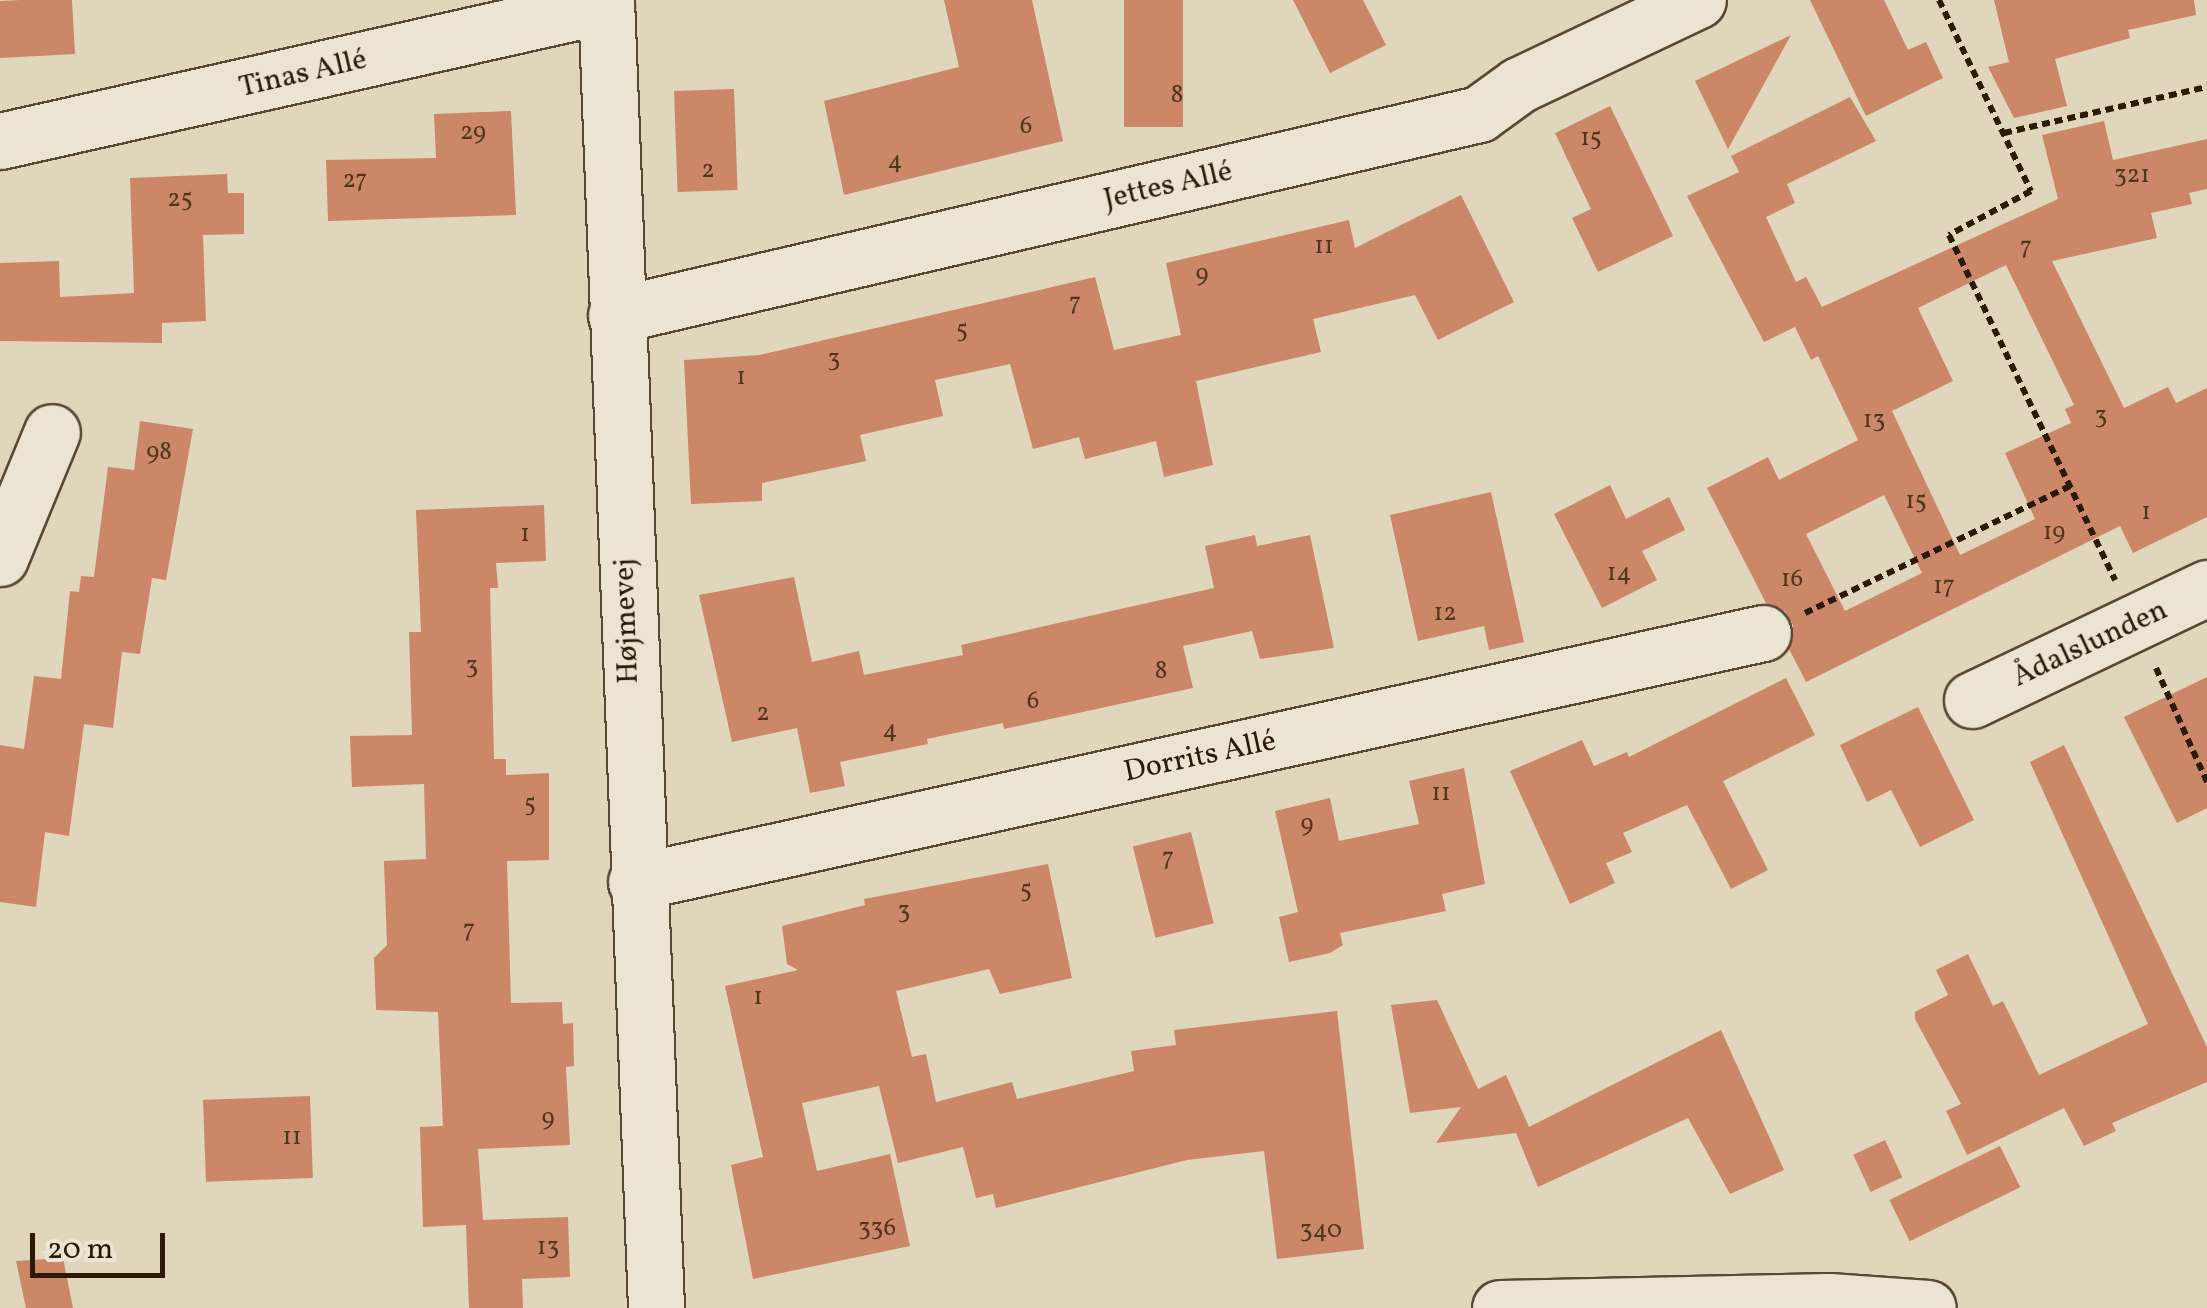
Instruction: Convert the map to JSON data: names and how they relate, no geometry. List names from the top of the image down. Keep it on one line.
{"streets":{"street":["Tinas Allé","Jettes Allé","Højmevej","Ådalslunden","Dorrits Allé"]},"crossings":[["Tinas Allé","Højmevej"],["Jettes Allé","Højmevej"],["Højmevej","Dorrits Allé"]],"house_numbers":["8","6","29","15","4","2","321","27","25","11","7","9","7","5","3","1","3","13","98","15","1","19","1","14","16","17","12","3","8","6","2","4","11","5","9","7","5","3","7","1","9","11","336","340","13"],"scale_bar":"20 m"}
